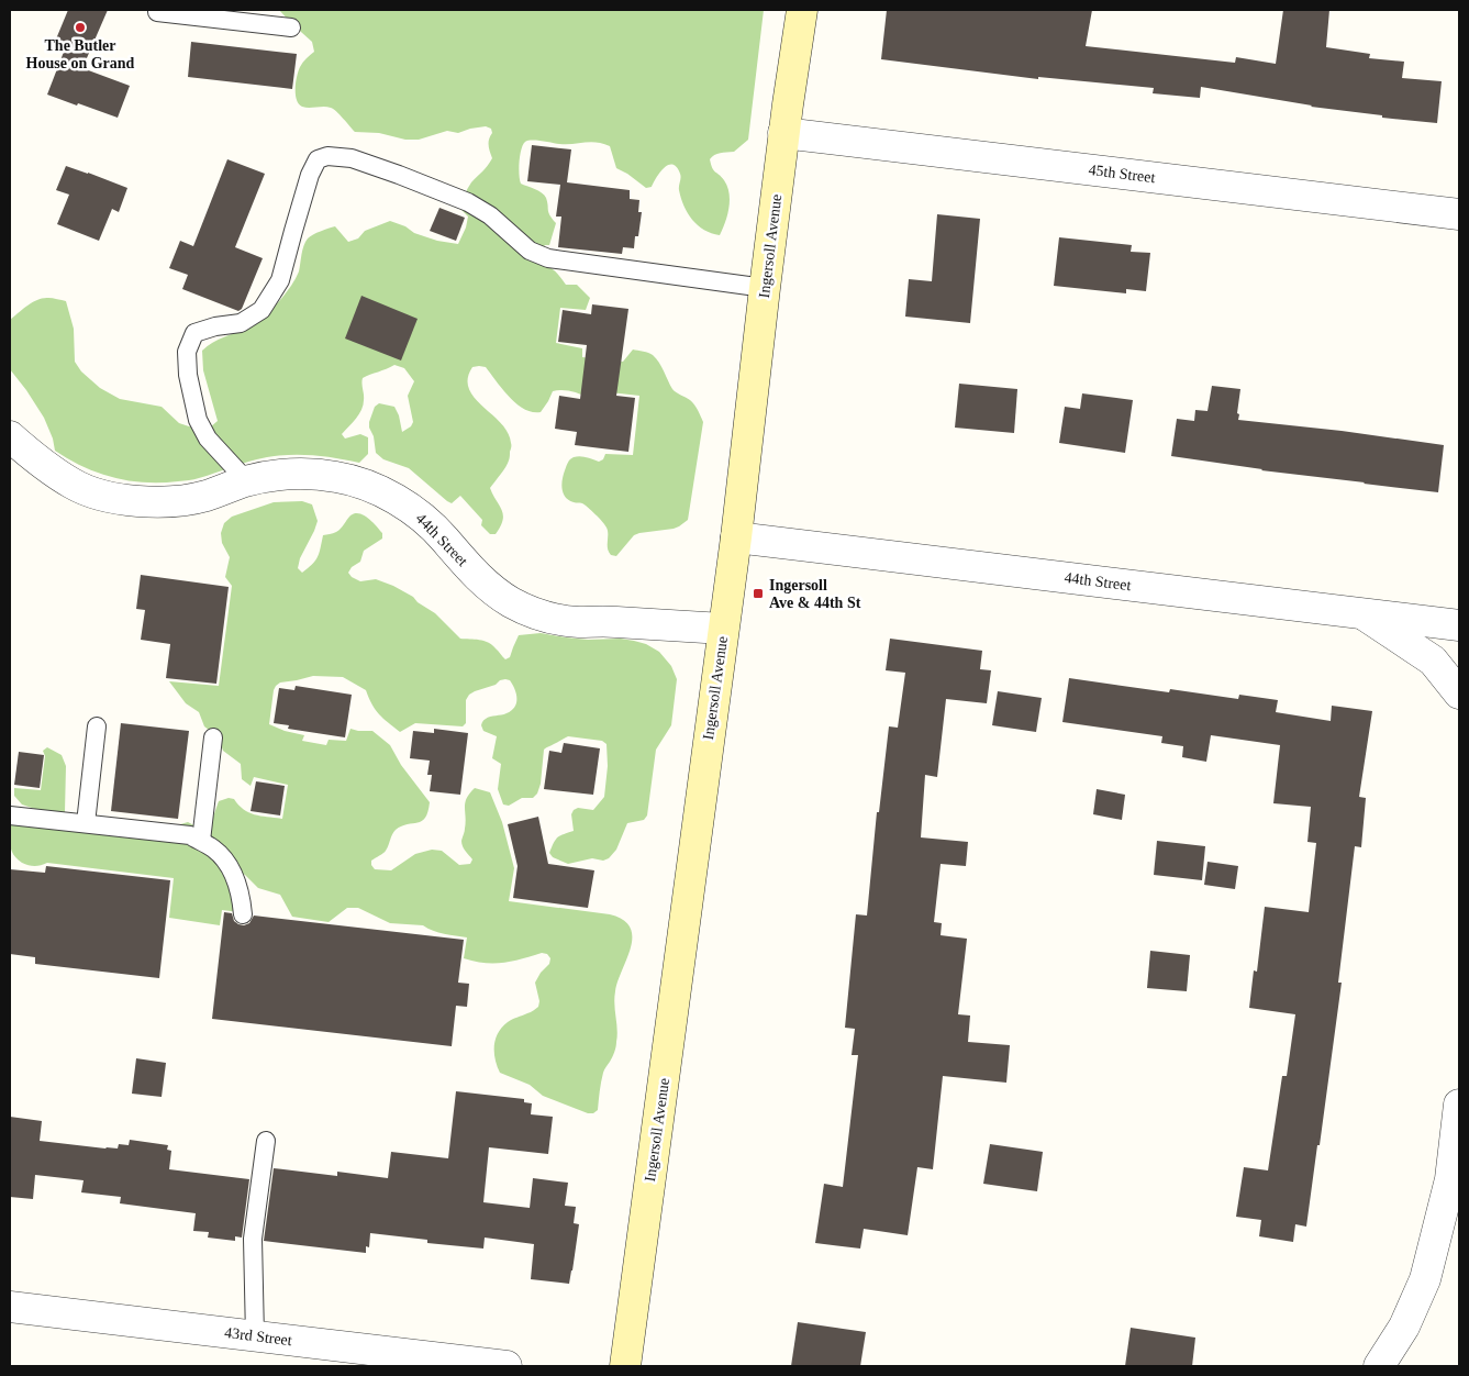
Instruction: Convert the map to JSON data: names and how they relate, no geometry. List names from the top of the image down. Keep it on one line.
{"streets":{"main road":["Ingersoll Avenue"],"street":["45th Street","44th Street","43rd Street"]},"crossings":[["45th Street","Ingersoll Avenue"],["Ingersoll Avenue","44th Street"]],"places":{"other":["The Butler House on Grand"],"transit":["Ingersoll Ave & 44th St"]}}
